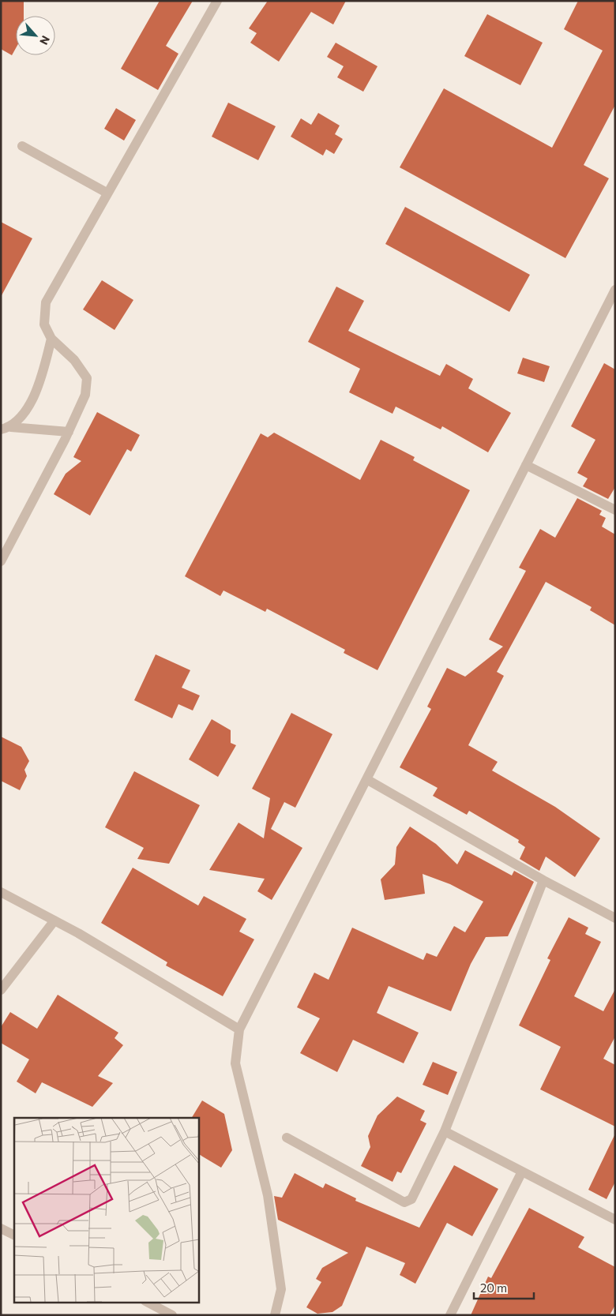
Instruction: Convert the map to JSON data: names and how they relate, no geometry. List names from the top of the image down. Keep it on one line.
{"scale_bar":"20 m","north":"bottom right"}
